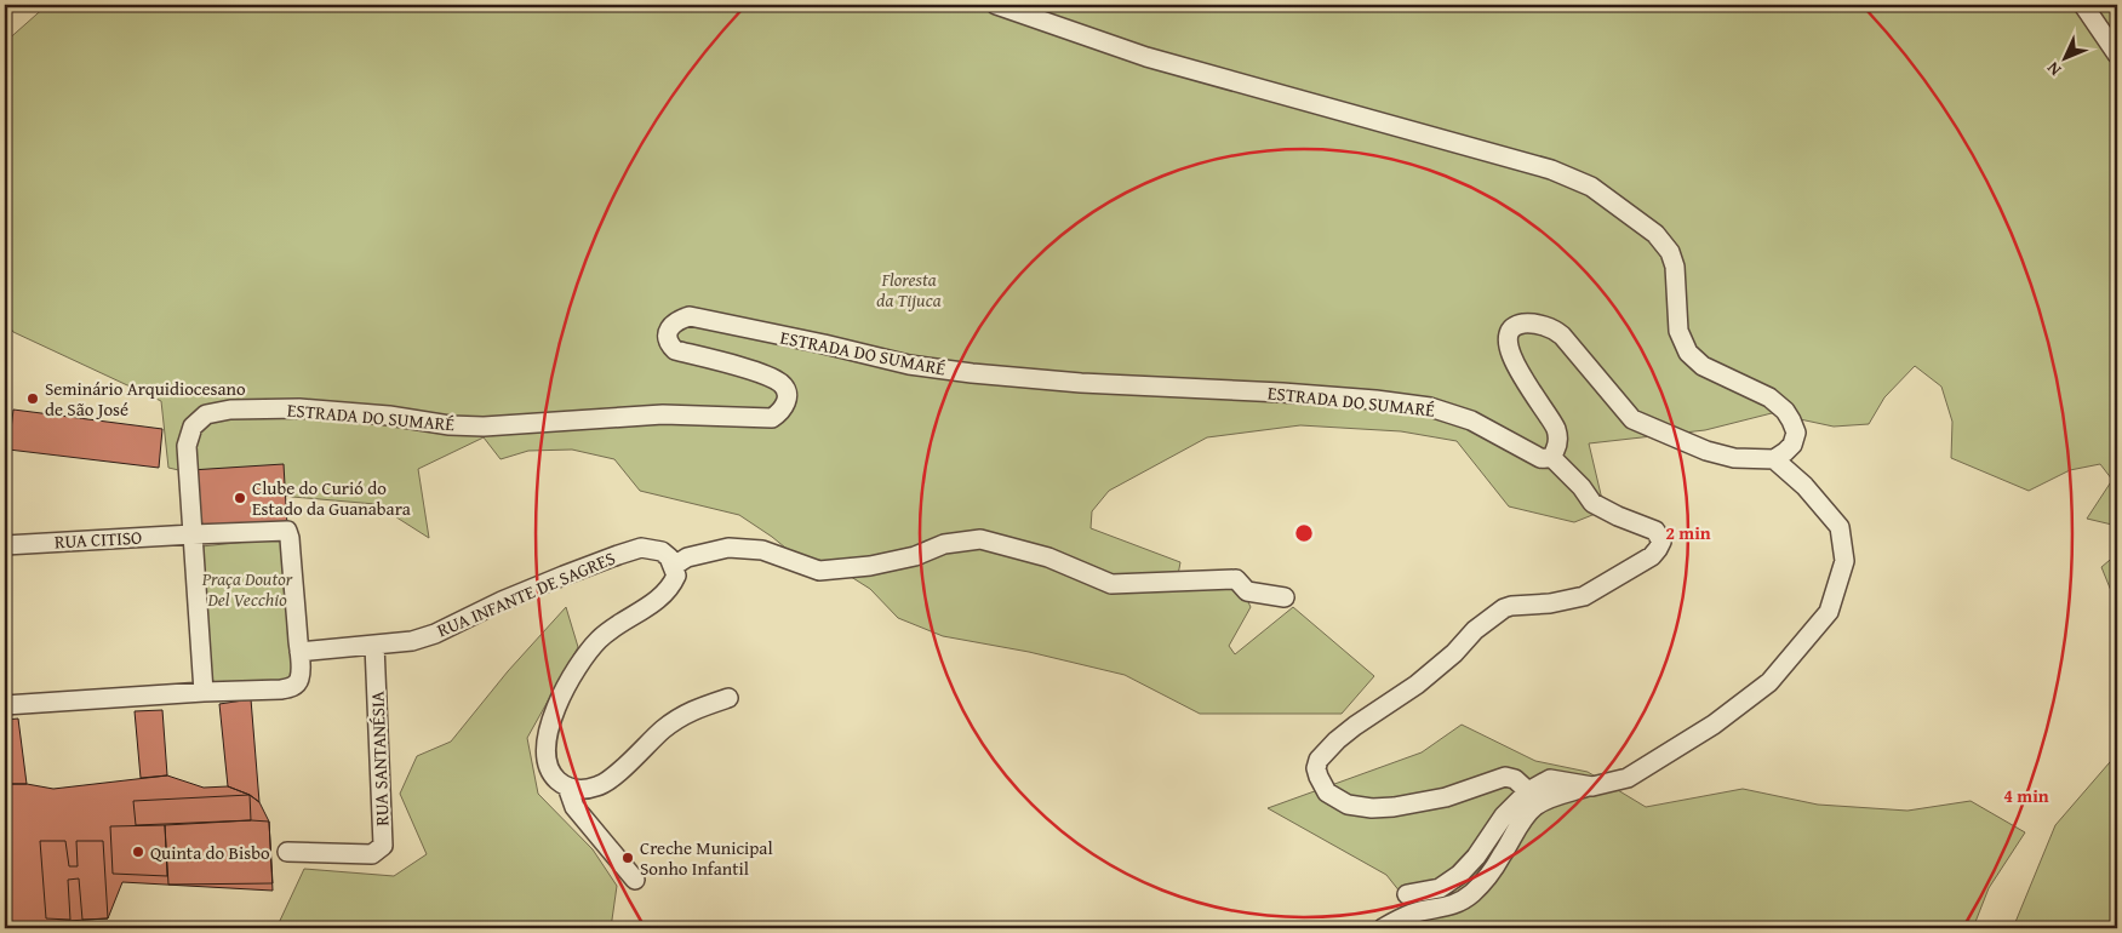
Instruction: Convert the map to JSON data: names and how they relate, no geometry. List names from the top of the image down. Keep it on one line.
{"streets":{"street":["ESTRADA DO SUMARÉ","RUA CITISO","RUA INFANTE DE SAGRES","RUA SANTANÉSIA"]},"crossings":[["ESTRADA DO SUMARÉ","RUA CITISO"],["RUA INFANTE DE SAGRES","RUA SANTANÉSIA"]],"parks":["Floresta da Tijuca","Praça Doutor Del Vecchio"],"places":["Seminário Arquidiocesano de São José","Clube do Curió do Estado da Guanabara","Quinta do Bisbo","Creche Municipal Sonho Infantil"],"north":"bottom left","rings":["2 min","4 min"]}
